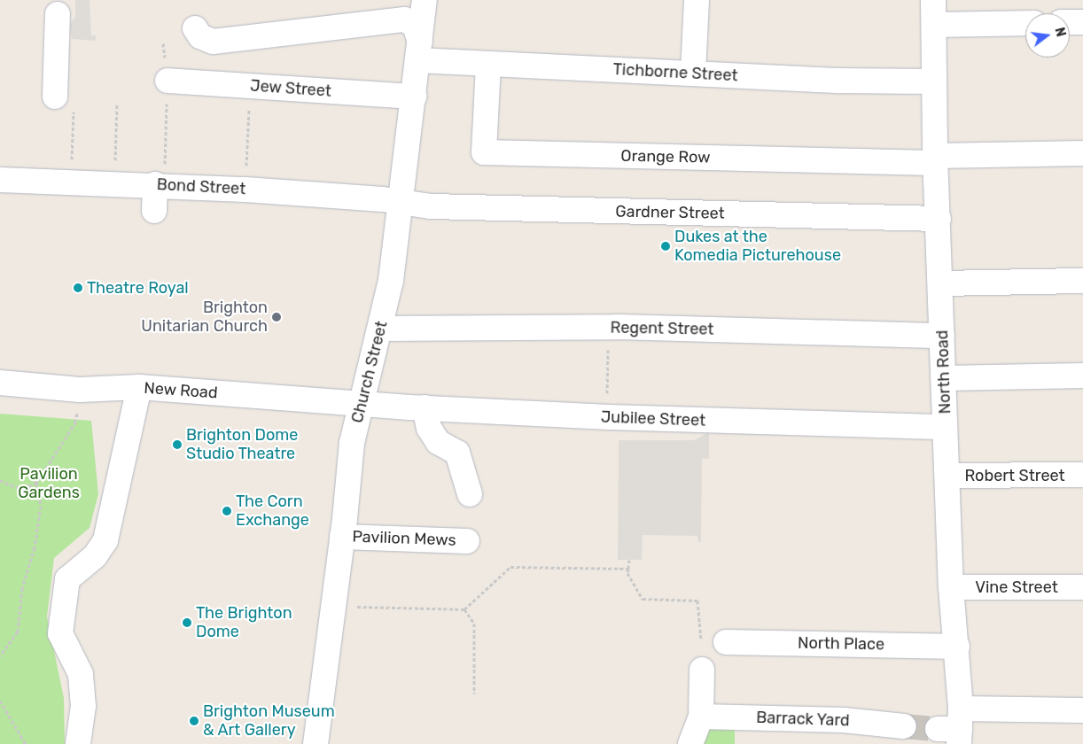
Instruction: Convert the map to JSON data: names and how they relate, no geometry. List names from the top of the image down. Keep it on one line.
{"streets":{"street":["Tichborne Street","Jew Street","Orange Row","Bond Street","Gardner Street","Regent Street","Church Street","North Road","New Road","Jubilee Street","Robert Street","Pavilion Mews","Vine Street","North Place","Barrack Yard"]},"crossings":[["Tichborne Street","Orange Row"],["Tichborne Street","Church Street"],["Tichborne Street","North Road"],["Jew Street","Church Street"],["Orange Row","North Road"],["Bond Street","Gardner Street"],["Bond Street","Church Street"],["Gardner Street","Church Street"],["Gardner Street","North Road"],["Regent Street","Church Street"],["Regent Street","North Road"],["Church Street","New Road"],["Church Street","Jubilee Street"],["Church Street","Pavilion Mews"],["North Road","Jubilee Street"],["North Road","Robert Street"],["North Road","Vine Street"],["North Road","North Place"],["New Road","Jubilee Street"]],"parks":["Pavilion Gardens"],"places":["Dukes at the Komedia Picturehouse","Theatre Royal","Brighton Unitarian Church","Brighton Dome Studio Theatre","The Corn Exchange","The Brighton Dome","Brighton Museum & Art Gallery"],"north":"right"}
